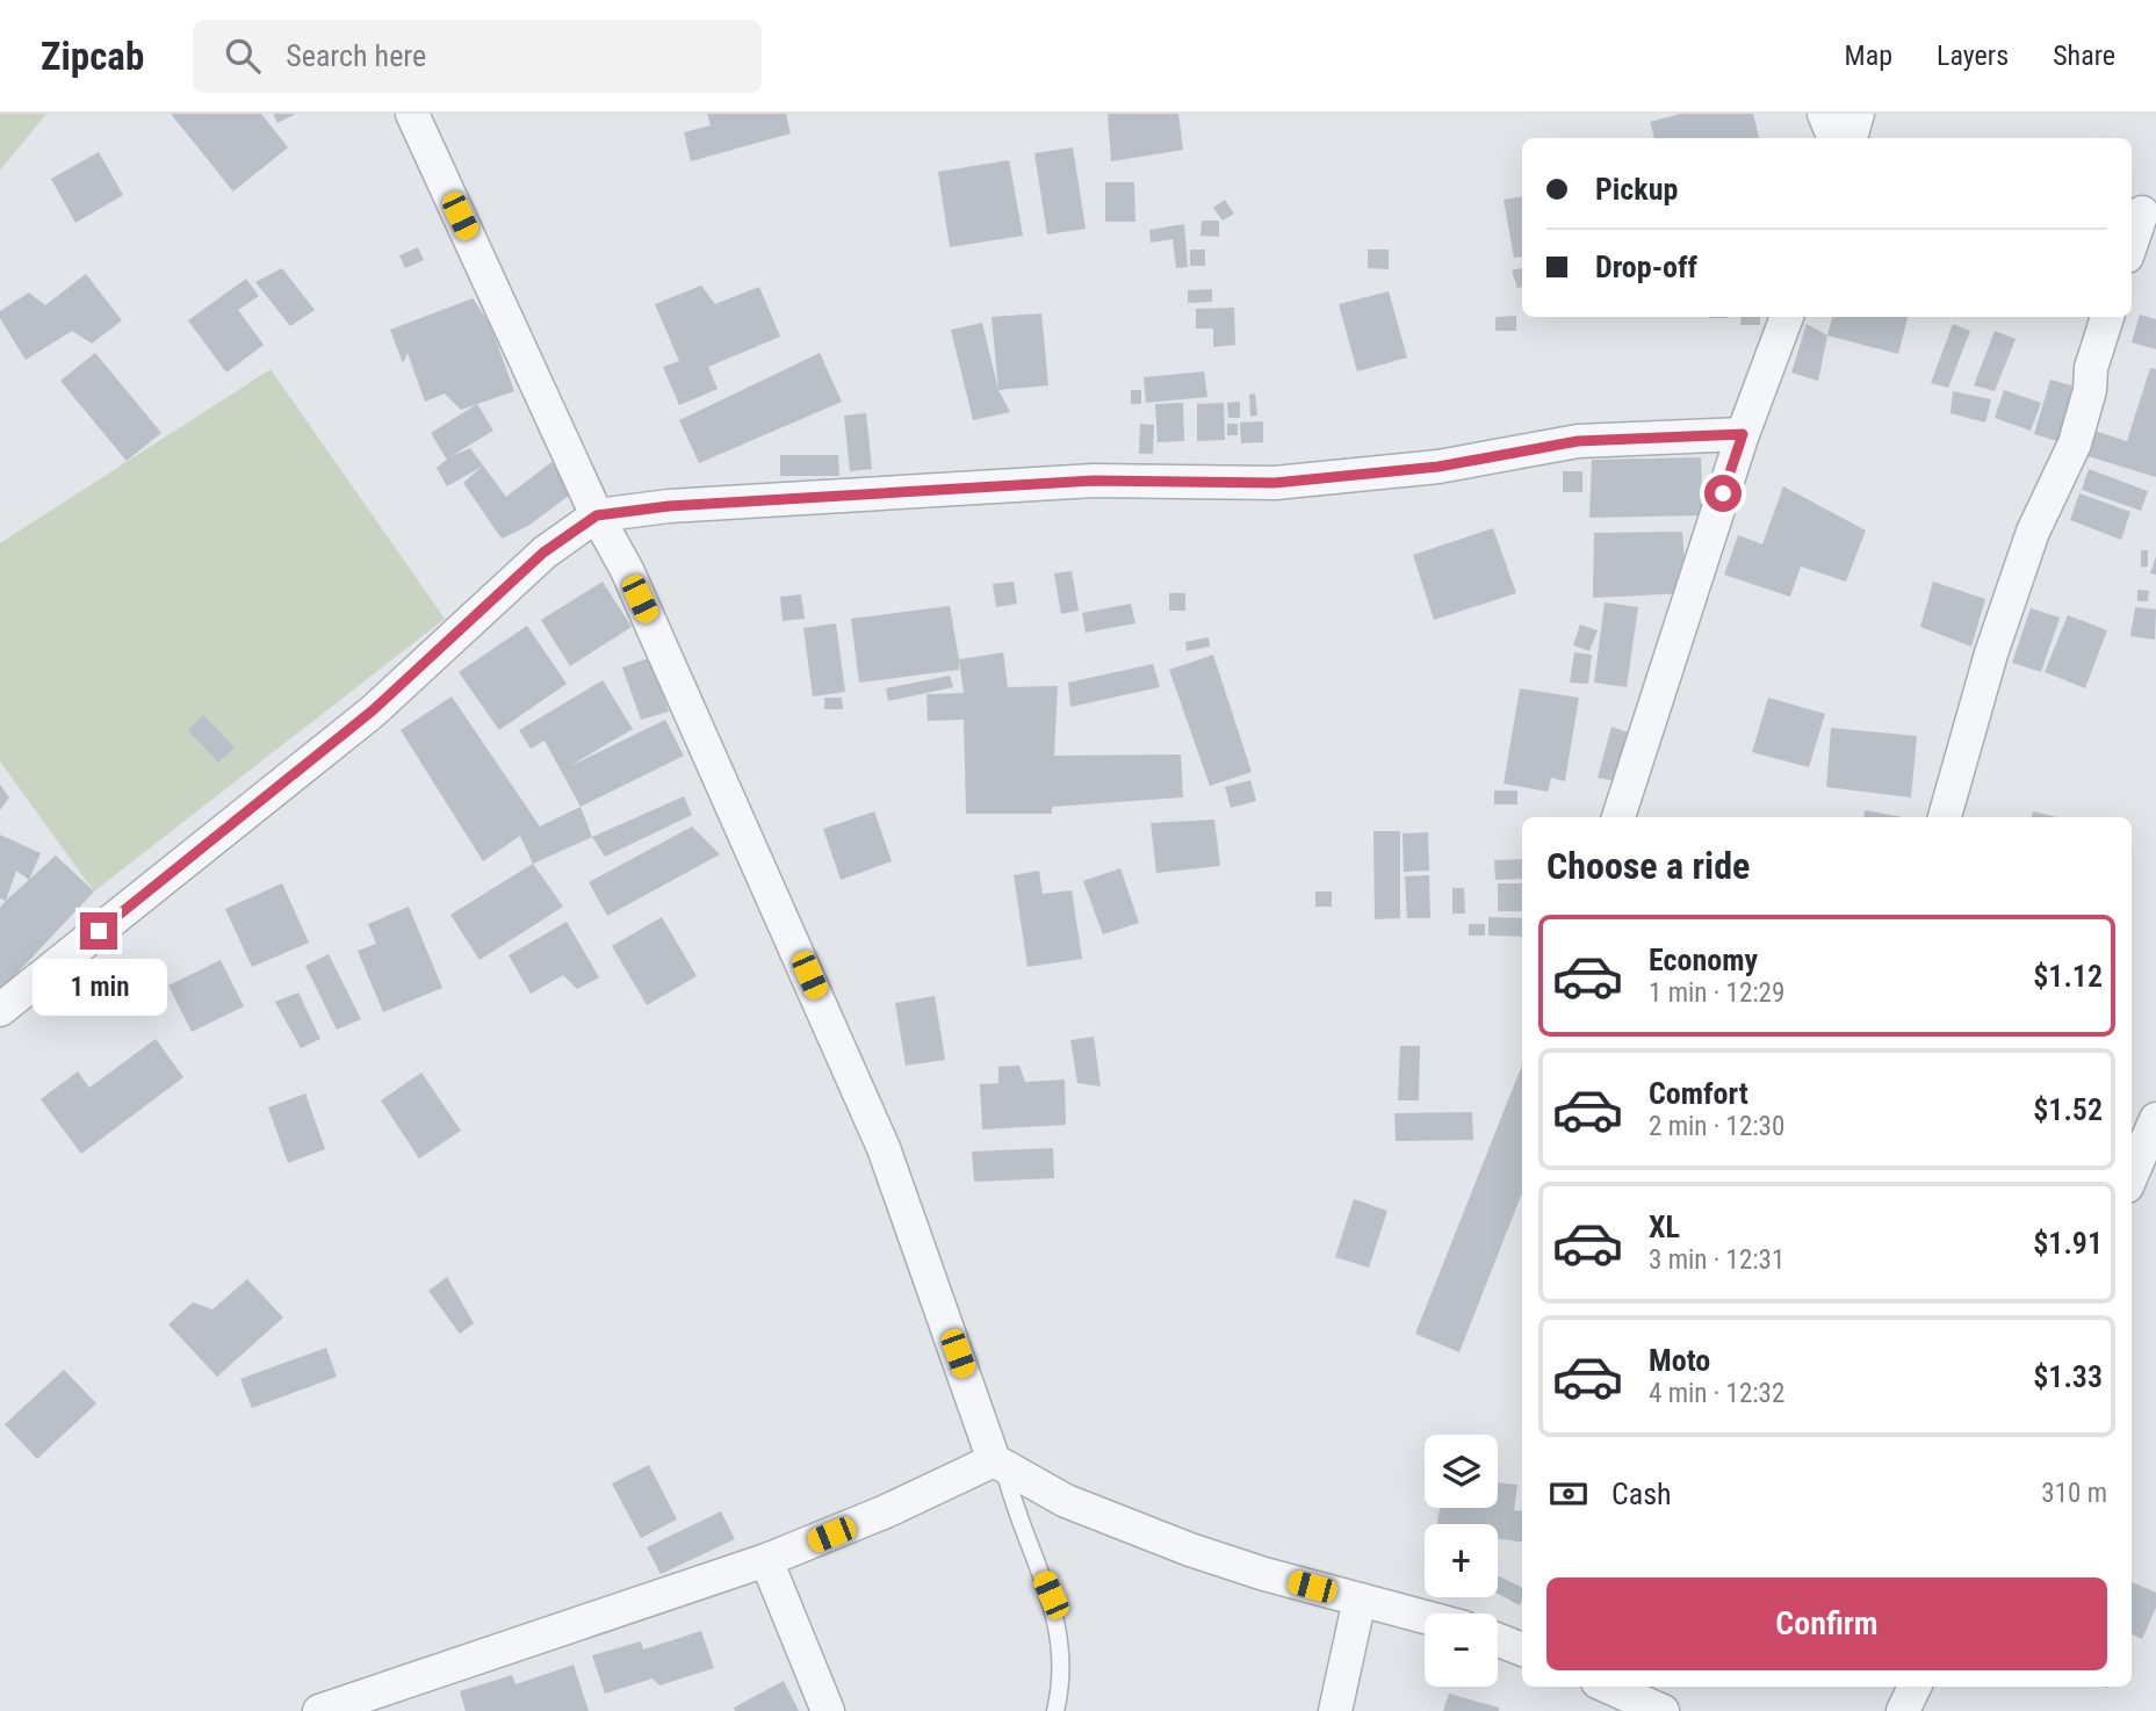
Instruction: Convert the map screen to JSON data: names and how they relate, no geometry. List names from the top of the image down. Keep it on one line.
{"page":{"header":"Zipcab","search":"Search here","nav":["Map","Layers","Share"],"banner":["Pickup","Drop-off"],"heading":"Choose a ride","list":[{"name":"Economy","note":"1 min · 12:29","value":"$1.12"},{"name":"Comfort","note":"2 min · 12:30","value":"$1.52"},{"name":"XL","note":"3 min · 12:31","value":"$1.91"},{"name":"Moto","note":"4 min · 12:32","value":"$1.33"}],"bubble":"1 min","map_buttons":["+","−"],"pay":["Cash","310 m"],"buttons":"Confirm"}}
